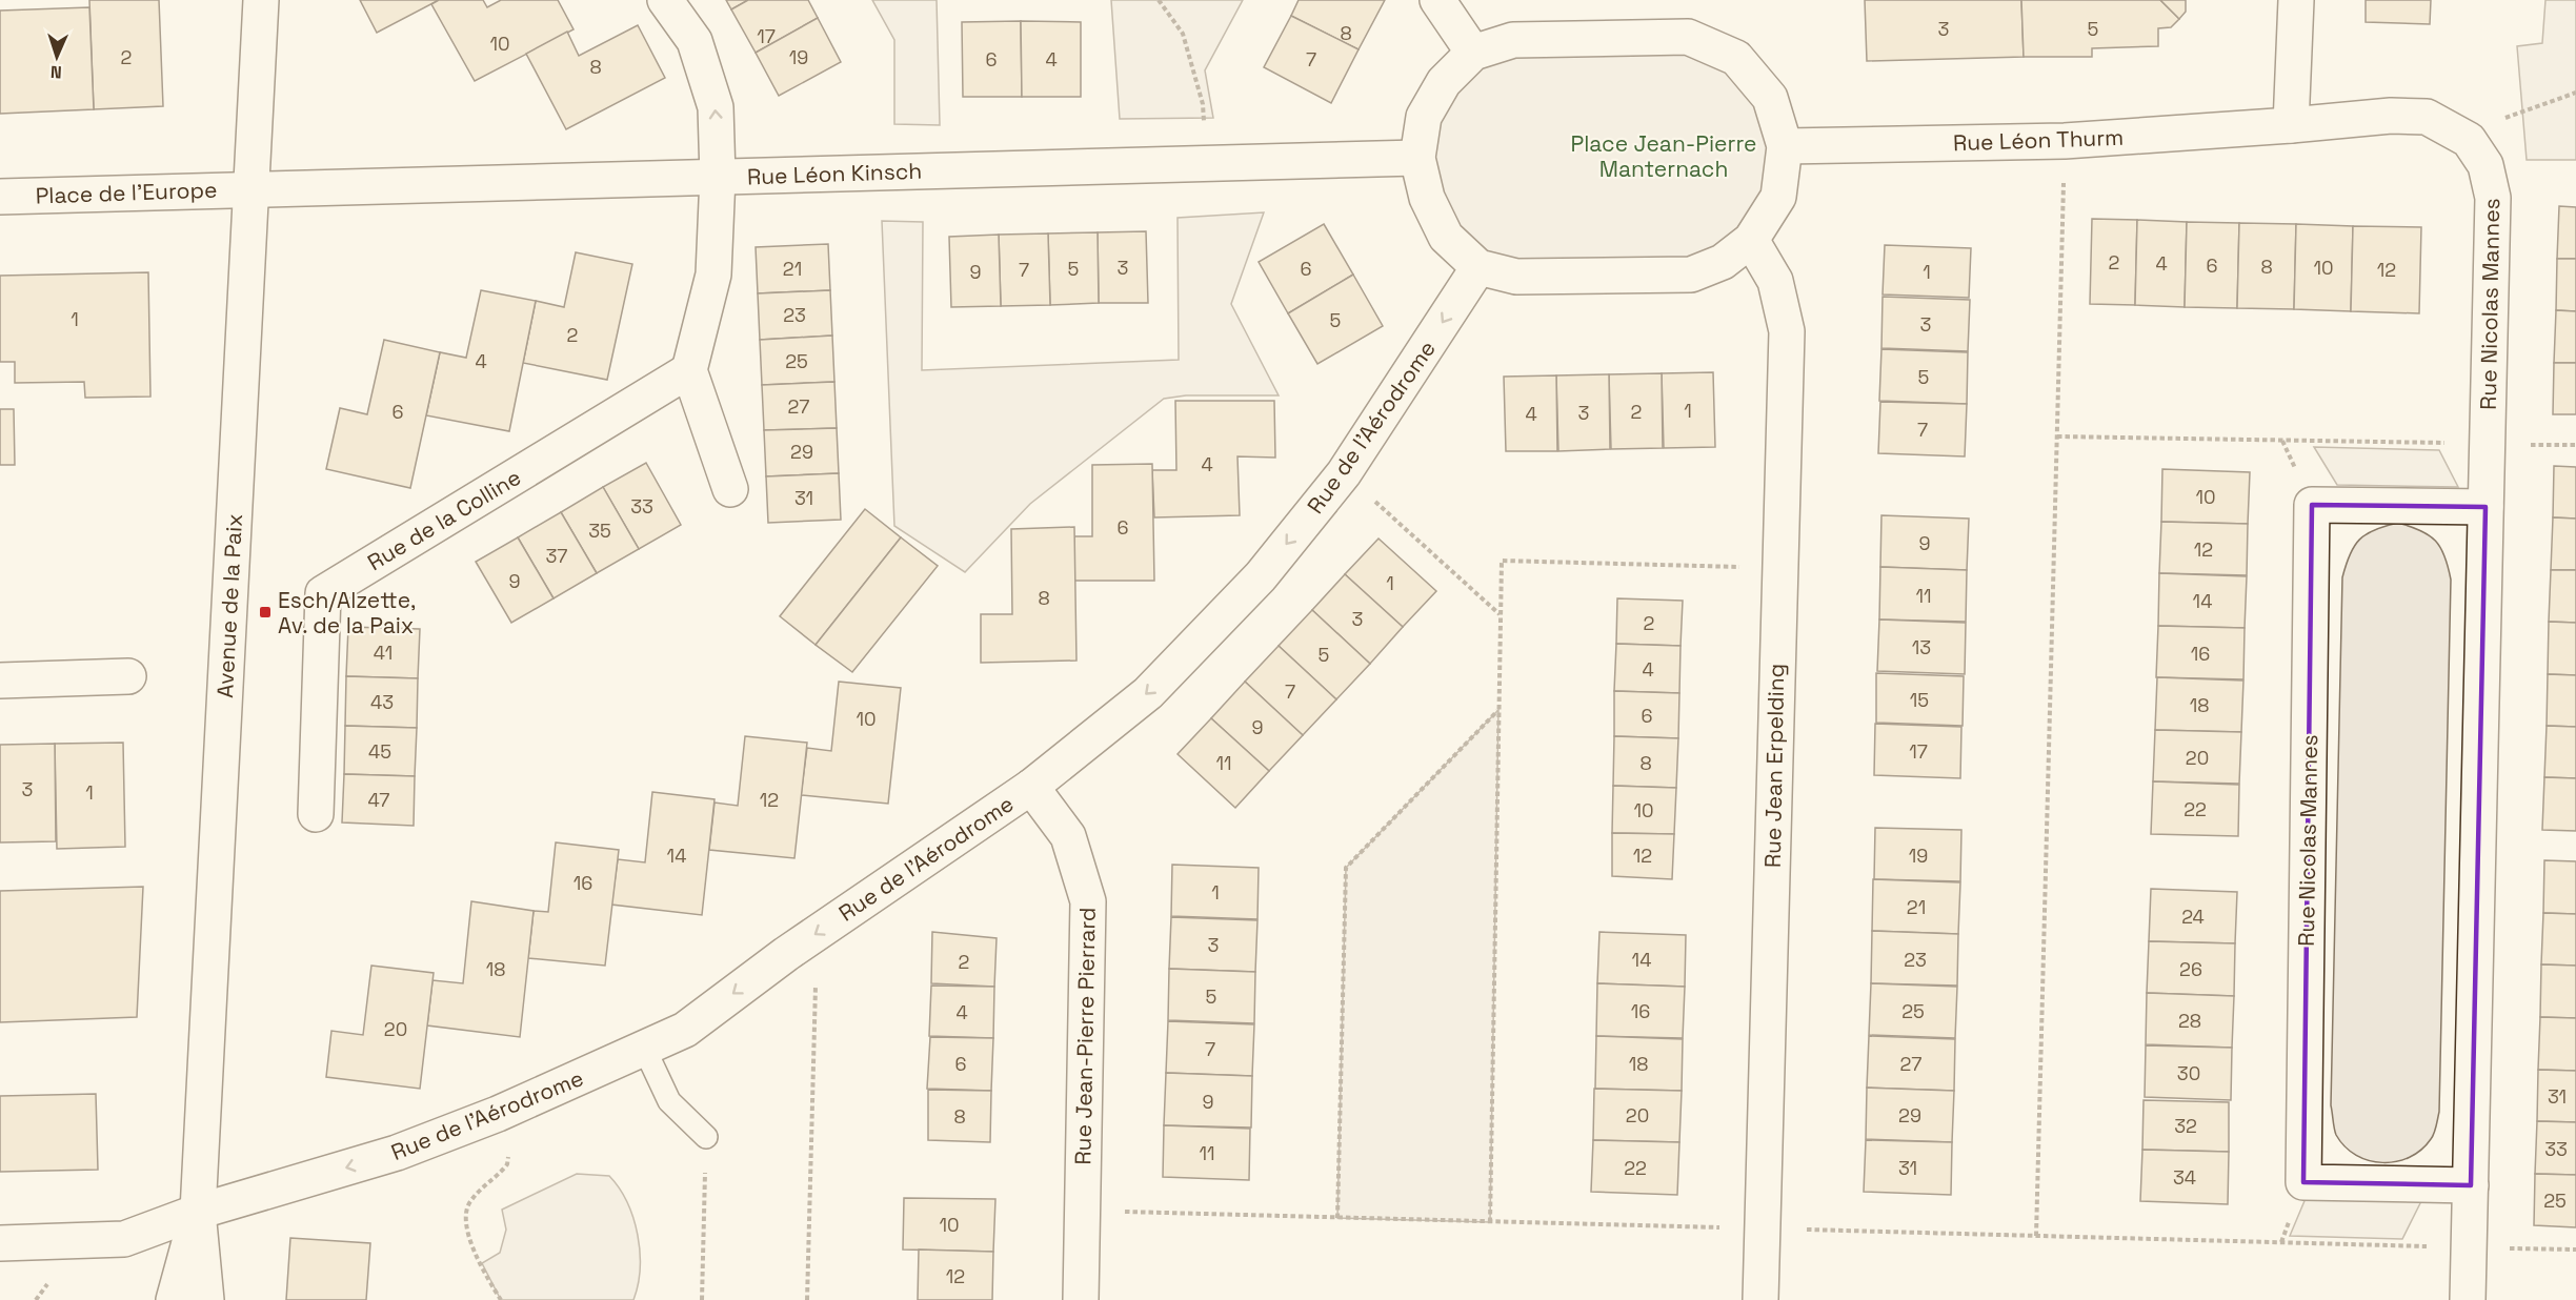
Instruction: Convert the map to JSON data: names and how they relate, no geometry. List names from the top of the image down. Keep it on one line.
{"streets":{"street":["Rue Léon Thurm","Rue Léon Kinsch","Place de l'Europe","Rue Nicolas Mannes","Rue de l'Aérodrome","Rue de la Colline","Avenue de la Paix","Rue Jean Erpelding","Rue Jean-Pierre Pierrard"]},"crossings":[["Rue Léon Thurm","Rue Nicolas Mannes"],["Rue Léon Kinsch","Place de l'Europe"],["Rue Léon Kinsch","Avenue de la Paix"],["Place de l'Europe","Avenue de la Paix"],["Rue de l'Aérodrome","Avenue de la Paix"],["Rue de l'Aérodrome","Rue Jean-Pierre Pierrard"]],"one_way":["Rue de l'Aérodrome"],"parks":["Place Jean-Pierre Manternach"],"places":{"transit":["Esch/Alzette, Av. de la Paix"]},"house_numbers":["3","5","8","17","10","2","19","6","4","7","8","2","4","6","8","3","10","21","5","6","7","12","9","1","23","1","5","3","2","4","25","5","27","1","6","2","3","4","7","29","4","10","31","33","6","35","9","12","37","9","1","11","8","14","3","2","13","41","16","5","4","7","15","43","18","6","10","9","45","17","20","11","8","3","1","47","12","22","10","14","12","19","16","1","21","24","3","14","23","2","18","26","5","16","25","4","28","20","7","6","18","27","30","31","9","20","29","8","32","33","11","22","31","34","25","10","12"],"north":"bottom"}
